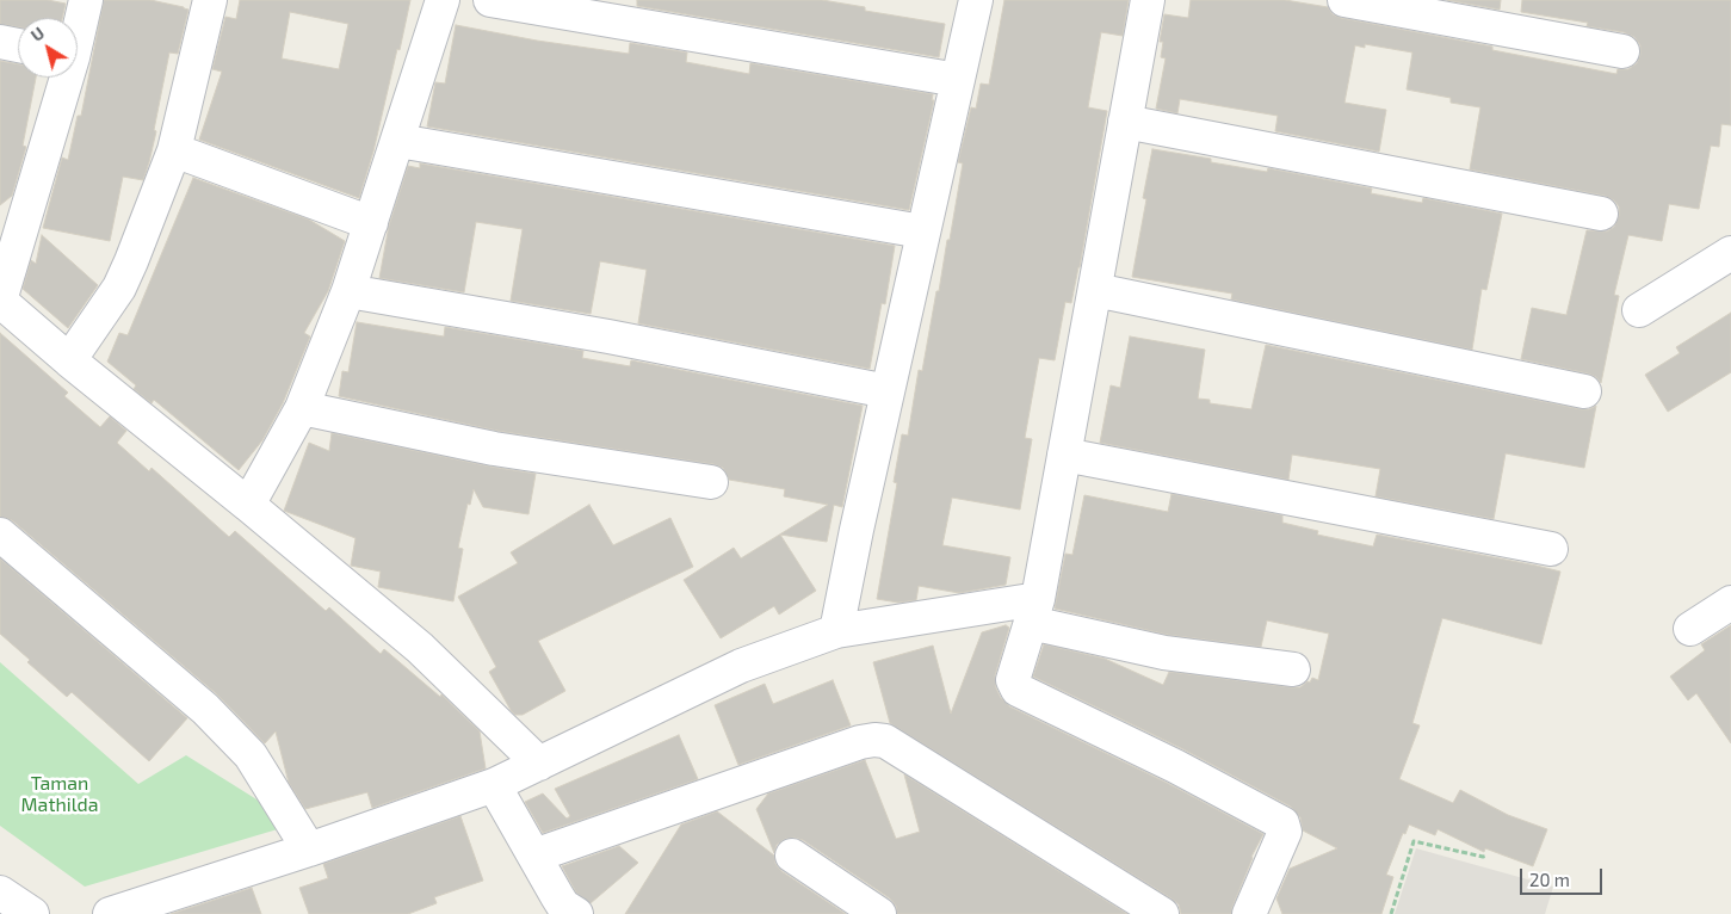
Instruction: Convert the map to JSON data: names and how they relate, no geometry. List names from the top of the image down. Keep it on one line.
{"parks":["Taman Mathilda"],"scale_bar":"20 m","north":"top left"}
